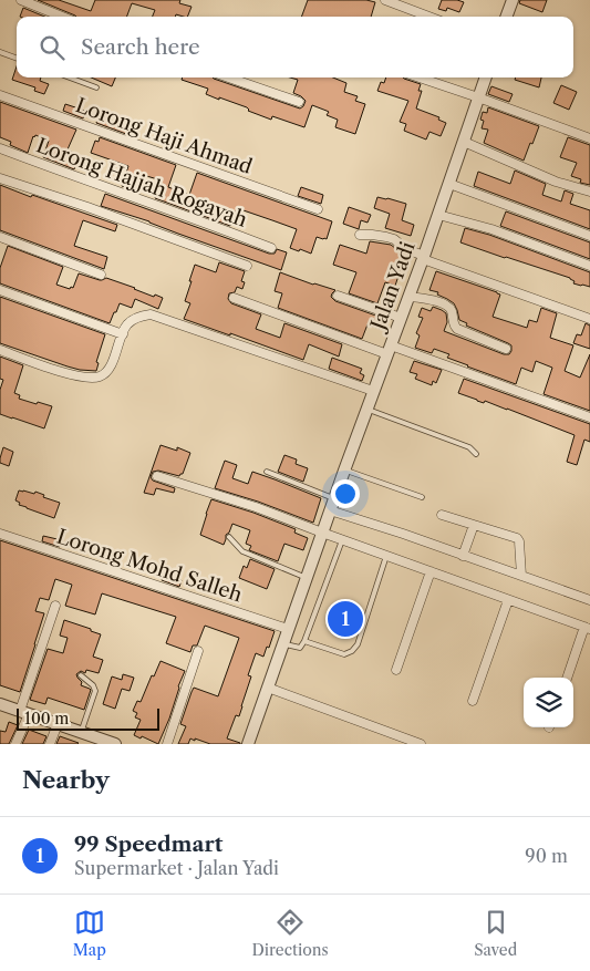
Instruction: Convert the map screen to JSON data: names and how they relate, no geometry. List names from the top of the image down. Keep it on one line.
{"streets":{"street":["Lorong Haji Ahmad","Lorong Hajjah Rogayah","Jalan Yadi","Lorong Mohd Salleh"]},"crossings":[["Jalan Yadi","Lorong Mohd Salleh"]],"scale_bar":"100 m","page":{"search":"Search here","pins":"1","scale":"100 m","heading":"Nearby","list":[{"mark":"1","name":"99 Speedmart","note":"Supermarket · Jalan Yadi","value":"90 m"}],"nav":["Map","Directions","Saved"]}}
